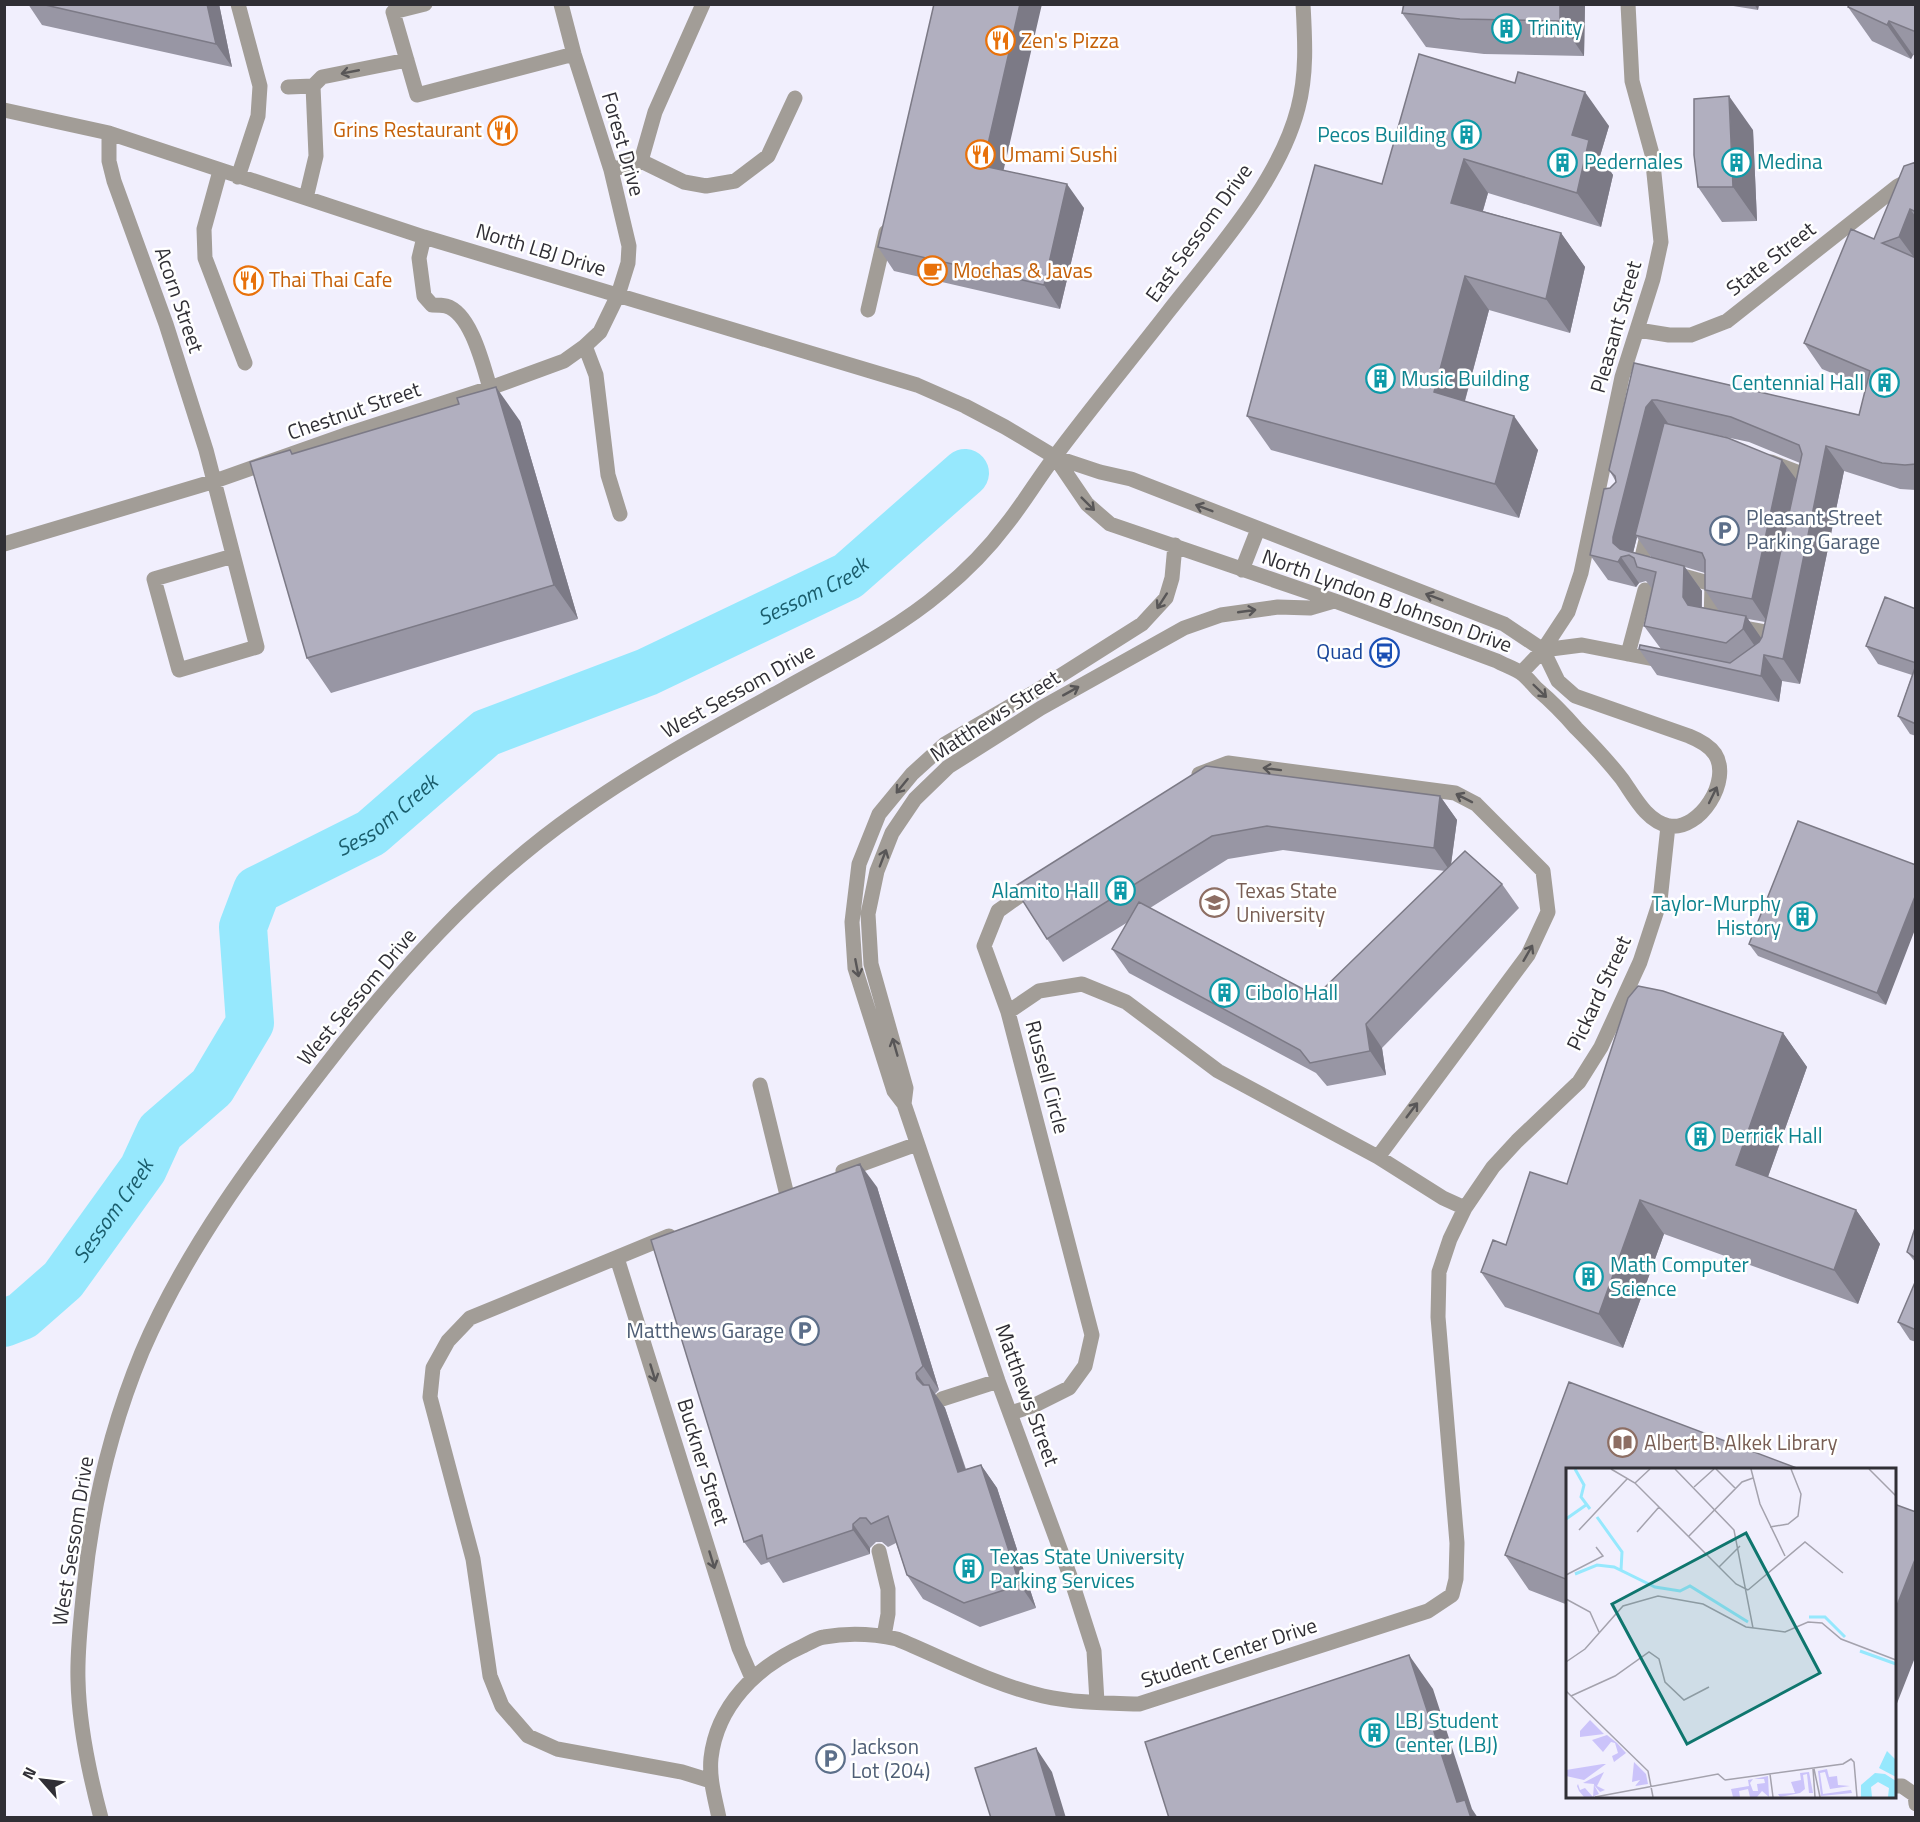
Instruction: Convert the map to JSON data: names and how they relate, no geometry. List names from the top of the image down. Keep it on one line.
{"streets":{"street":["Forest Drive","East Sessom Drive","North LBJ Drive","State Street","Acorn Street","Pleasant Street","Chestnut Street","North Lyndon B Johnson Drive","West Sessom Drive","Matthews Street","Pickard Street","Russell Circle","Buckner Street","Student Center Drive"]},"crossings":[["Forest Drive","North LBJ Drive"],["Forest Drive","Chestnut Street"],["East Sessom Drive","North LBJ Drive"],["East Sessom Drive","North Lyndon B Johnson Drive"],["East Sessom Drive","West Sessom Drive"],["North LBJ Drive","Acorn Street"],["North LBJ Drive","Chestnut Street"],["North LBJ Drive","North Lyndon B Johnson Drive"],["North LBJ Drive","West Sessom Drive"],["State Street","Pleasant Street"],["Acorn Street","Chestnut Street"],["Pleasant Street","North Lyndon B Johnson Drive"],["North Lyndon B Johnson Drive","West Sessom Drive"],["North Lyndon B Johnson Drive","Matthews Street"],["North Lyndon B Johnson Drive","Pickard Street"],["Matthews Street","Russell Circle"],["Matthews Street","Student Center Drive"],["Pickard Street","Russell Circle"],["Pickard Street","Student Center Drive"],["Buckner Street","Student Center Drive"]],"one_way":["Buckner Street"],"water":["Sessom Creek"],"places":{"building":["Trinity","Pecos Building","Pedernales","Medina","Music Building","Centennial Hall","Alamito Hall","Taylor-Murphy History","Cibolo Hall","Derrick Hall","Math Computer Science","Texas State University Parking Services","LBJ Student Center (LBJ)"],"restaurant":["Zen's Pizza","Grins Restaurant","Umami Sushi","Thai Thai Cafe"],"cafe":["Mochas & Javas"],"parking":["Pleasant Street Parking Garage","Matthews Garage","Jackson Lot (204)"],"bus stop":["Quad"],"school or university":["Texas State University"],"library":["Albert B. Alkek Library"]},"north":"top left"}
